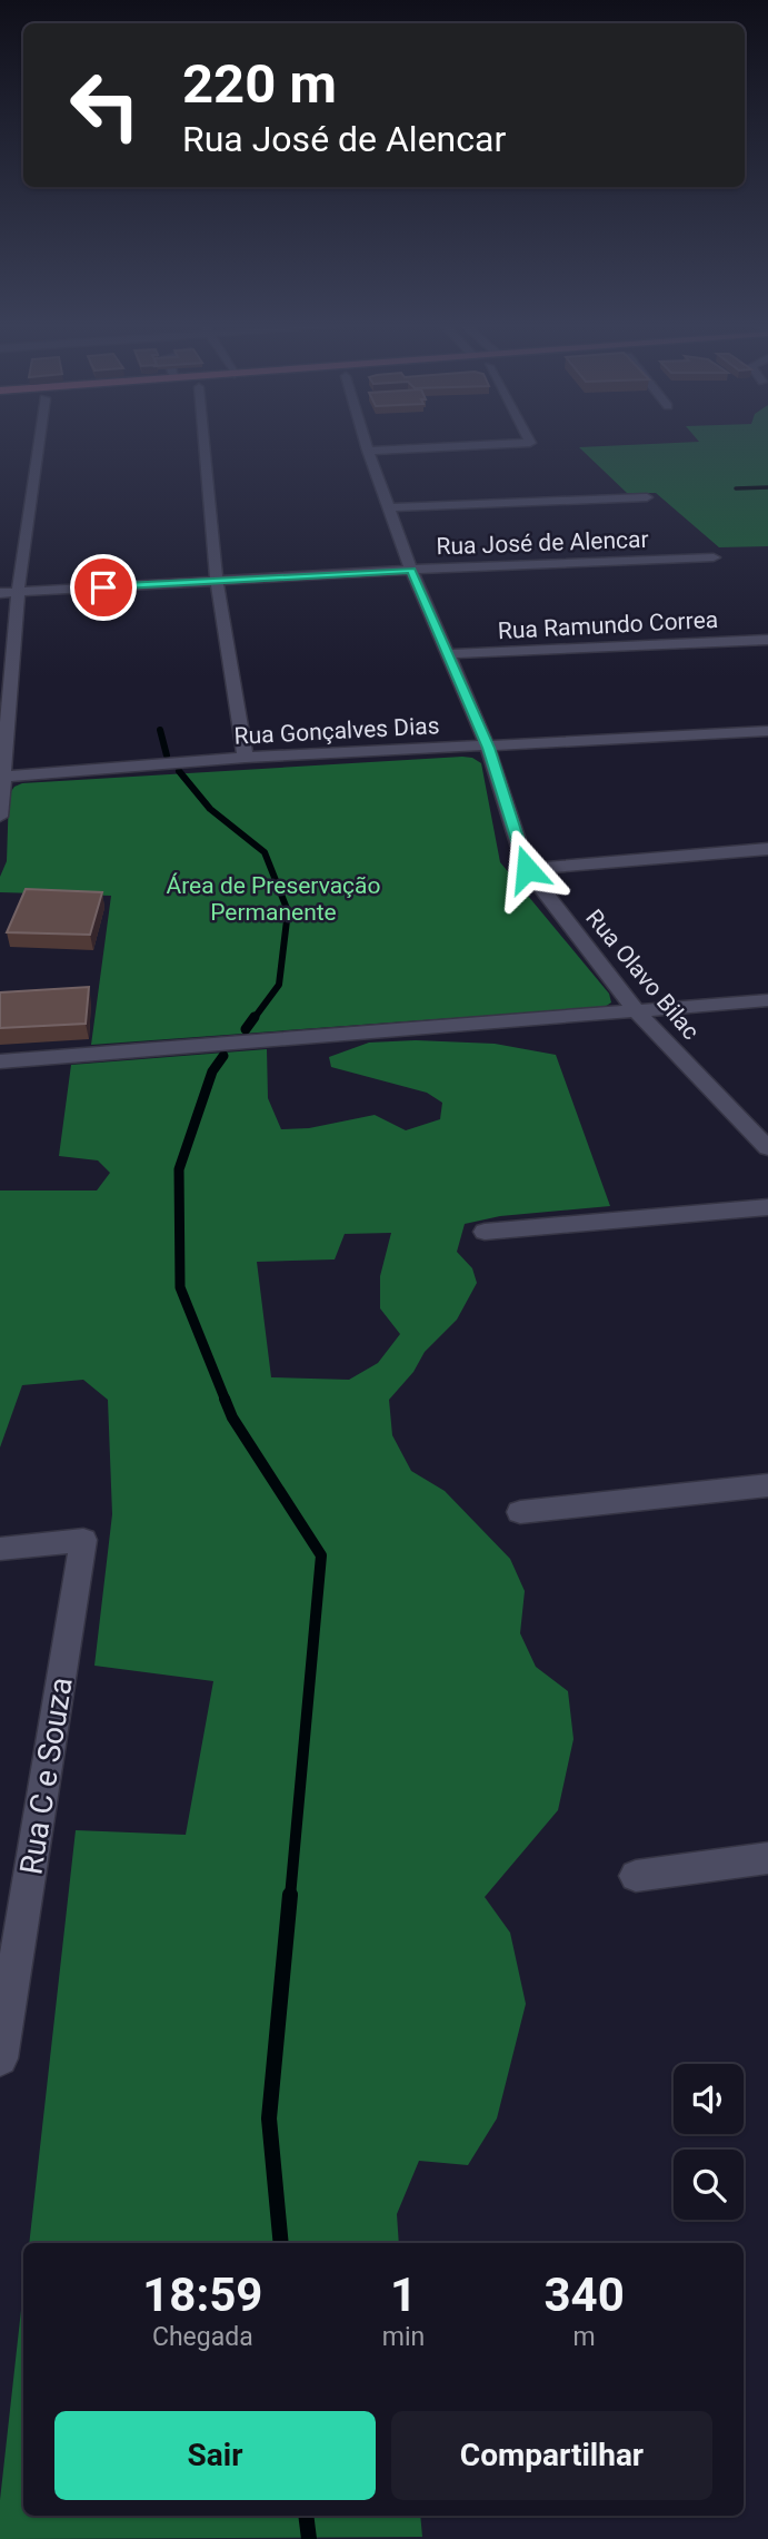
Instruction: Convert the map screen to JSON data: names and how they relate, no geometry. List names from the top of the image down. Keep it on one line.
{"streets":{"street":["Rua José de Alencar","Rua Ramundo Correa","Rua Gonçalves Dias","Rua Olavo Bilac","Rua C e Souza"]},"crossings":[["Rua José de Alencar","Rua Olavo Bilac"],["Rua Ramundo Correa","Rua Olavo Bilac"],["Rua Gonçalves Dias","Rua Olavo Bilac"]],"parks":["Área de Preservação Permanente"],"page":{"turn":["220 m","Rua José de Alencar"],"eta":["18:59","Chegada","1","min","340","m"],"buttons":["Sair","Compartilhar"]}}
